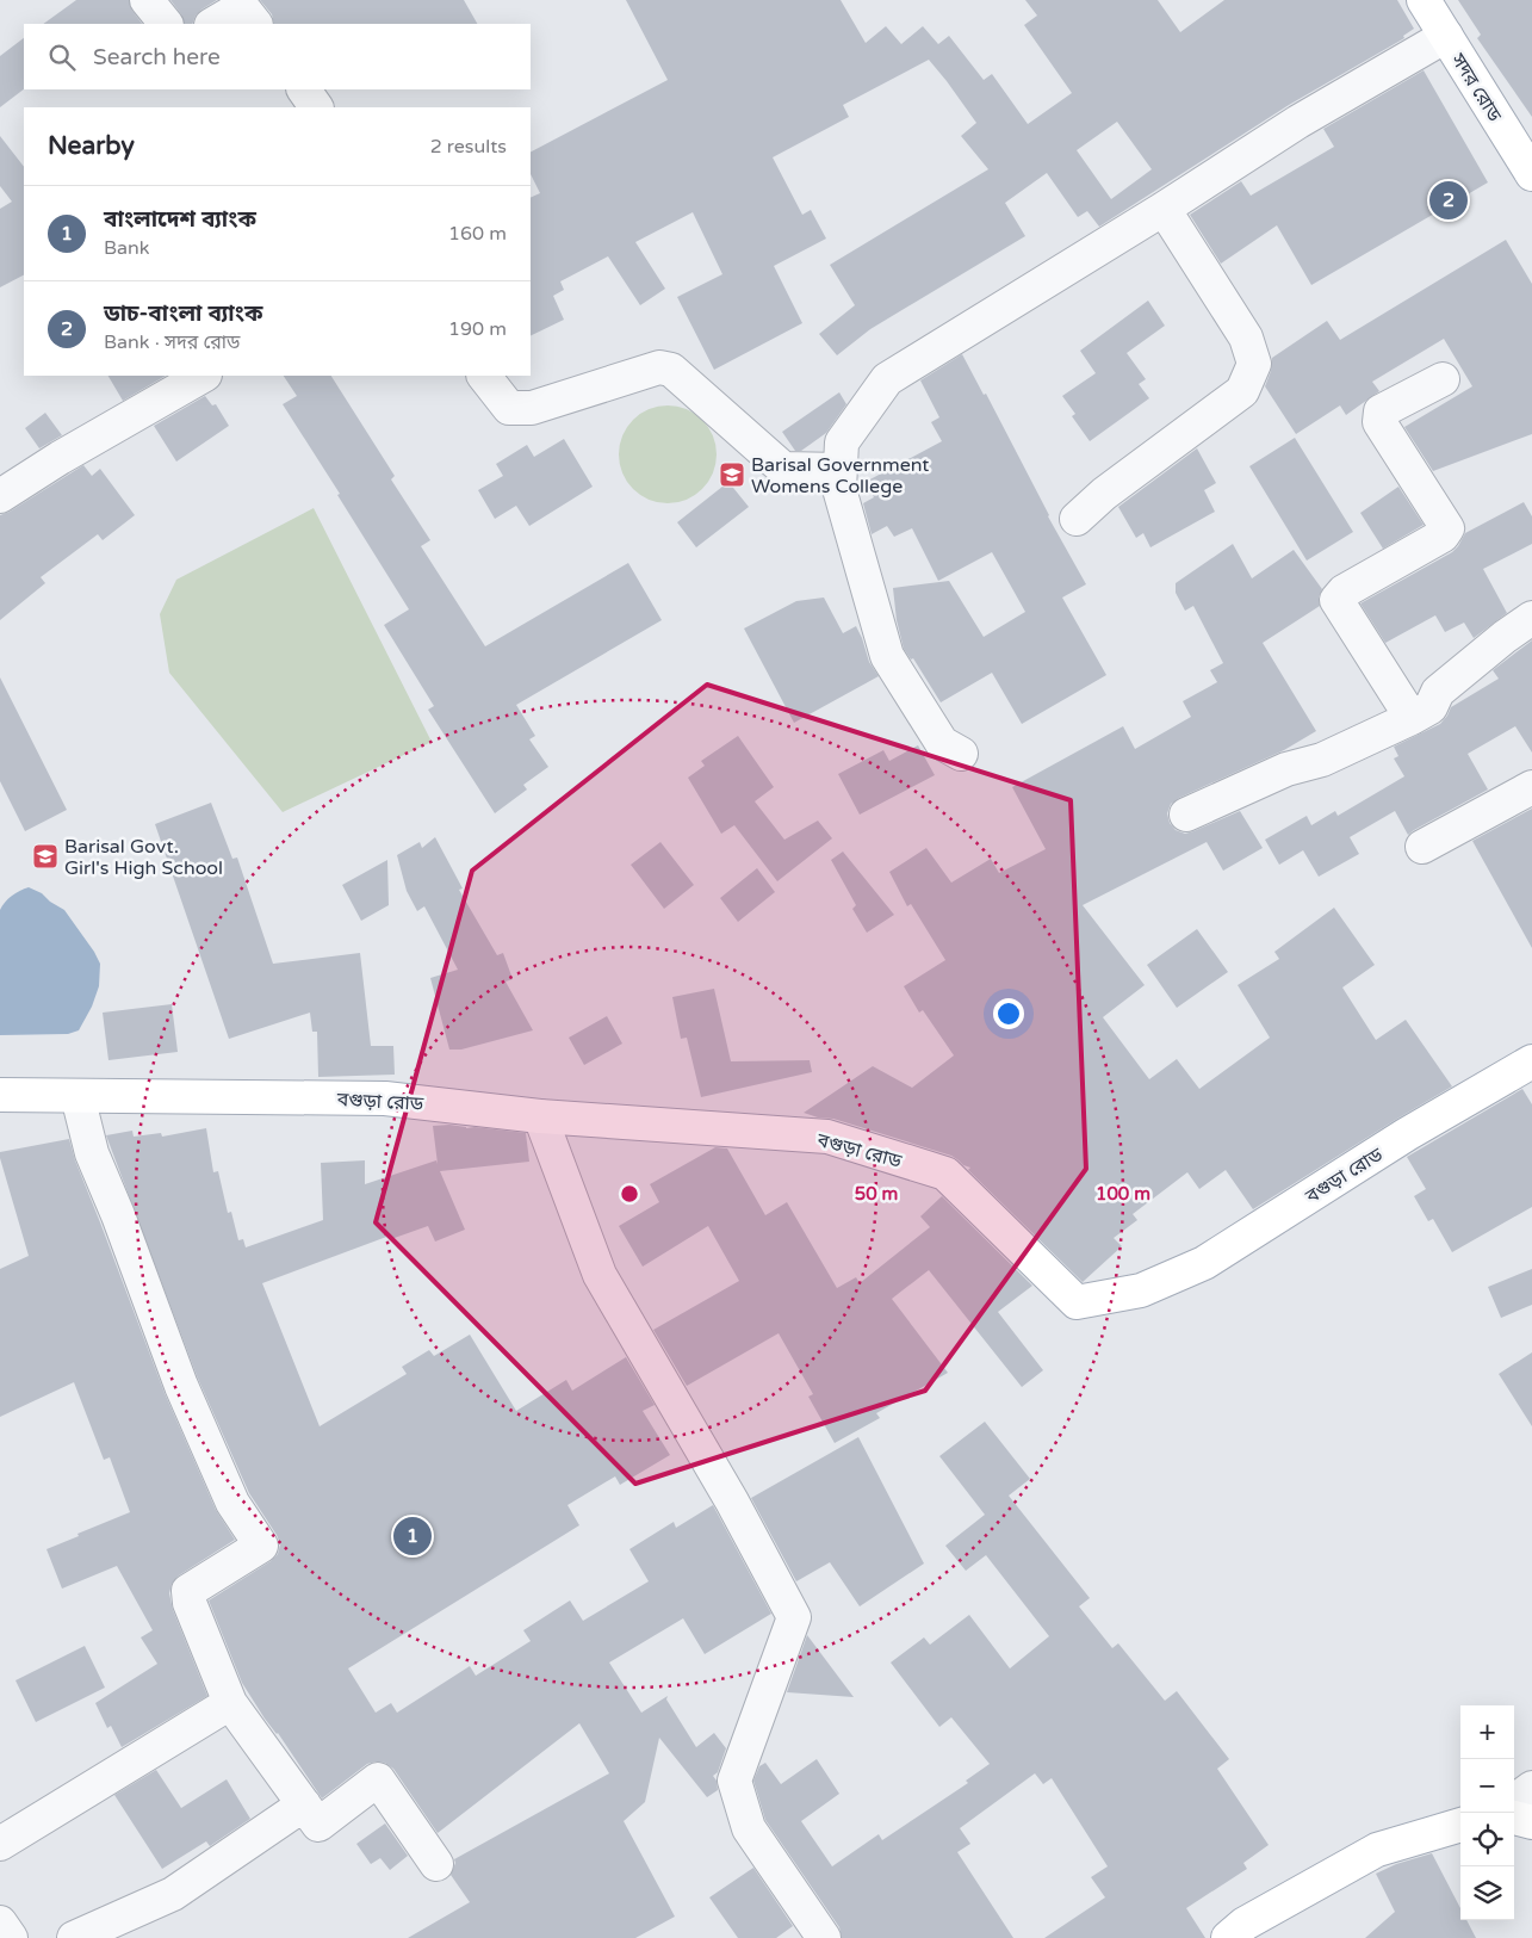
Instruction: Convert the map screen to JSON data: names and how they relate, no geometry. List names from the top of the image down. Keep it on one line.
{"streets":{"main road":["সদর রোড","বগুড়া রোড"]},"places":{"school or university":["Barisal Government Womens College","Barisal Govt. Girl's High School"]},"page":{"search":"Search here","heading":["Nearby","2 results"],"pins":["2","1"],"list":[{"mark":"1","name":"বাংলাদেশ ব্যাংক","note":"Bank","value":"160 m"},{"mark":"2","name":"ডাচ-বাংলা ব্যাংক","note":"Bank · সদর রোড","value":"190 m"}],"map_buttons":["+","−"]},"rings":["50 m","100 m"]}
